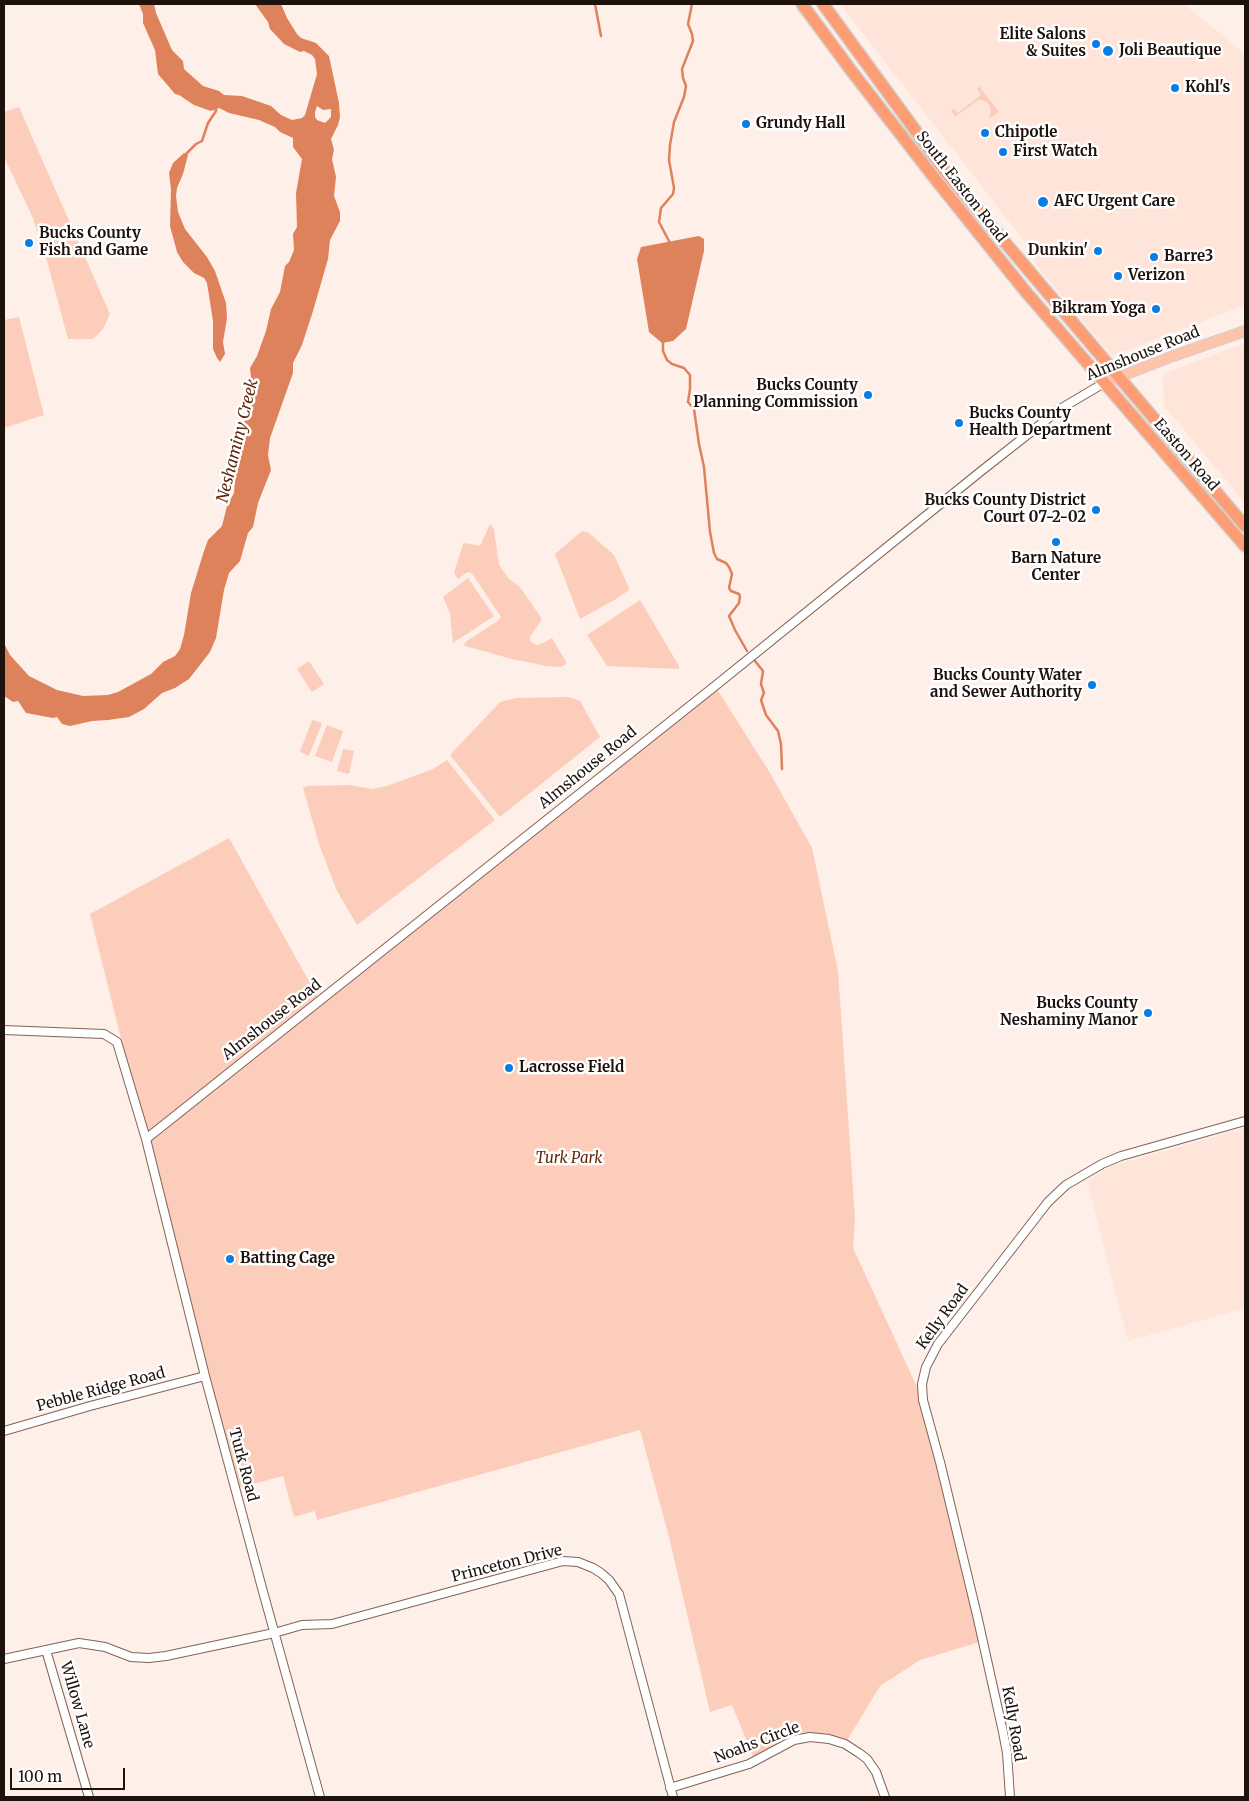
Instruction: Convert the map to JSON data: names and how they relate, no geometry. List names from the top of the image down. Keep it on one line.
{"streets":{"highway":["South Easton Road","Easton Road"],"main road":["Almshouse Road"],"street":["Kelly Road","Pebble Ridge Road","Turk Road","Princeton Drive","Willow Lane","Noahs Circle"]},"crossings":[["South Easton Road","Almshouse Road"],["South Easton Road","Easton Road"],["Almshouse Road","Easton Road"],["Almshouse Road","Turk Road"],["Pebble Ridge Road","Turk Road"],["Turk Road","Princeton Drive"],["Princeton Drive","Willow Lane"],["Princeton Drive","Noahs Circle"]],"water":["Neshaminy Creek"],"parks":["Turk Park"],"places":["Elite Salons & Suites","Joli Beautique","Kohl's","Grundy Hall","Chipotle","First Watch","AFC Urgent Care","Bucks County Fish and Game","Dunkin'","Barre3","Verizon","Bikram Yoga","Bucks County Planning Commission","Bucks County Health Department","Bucks County District Court 07-2-02","Barn Nature Center","Bucks County Water and Sewer Authority","Bucks County Neshaminy Manor","Lacrosse Field","Batting Cage"],"scale_bar":"100 m"}
